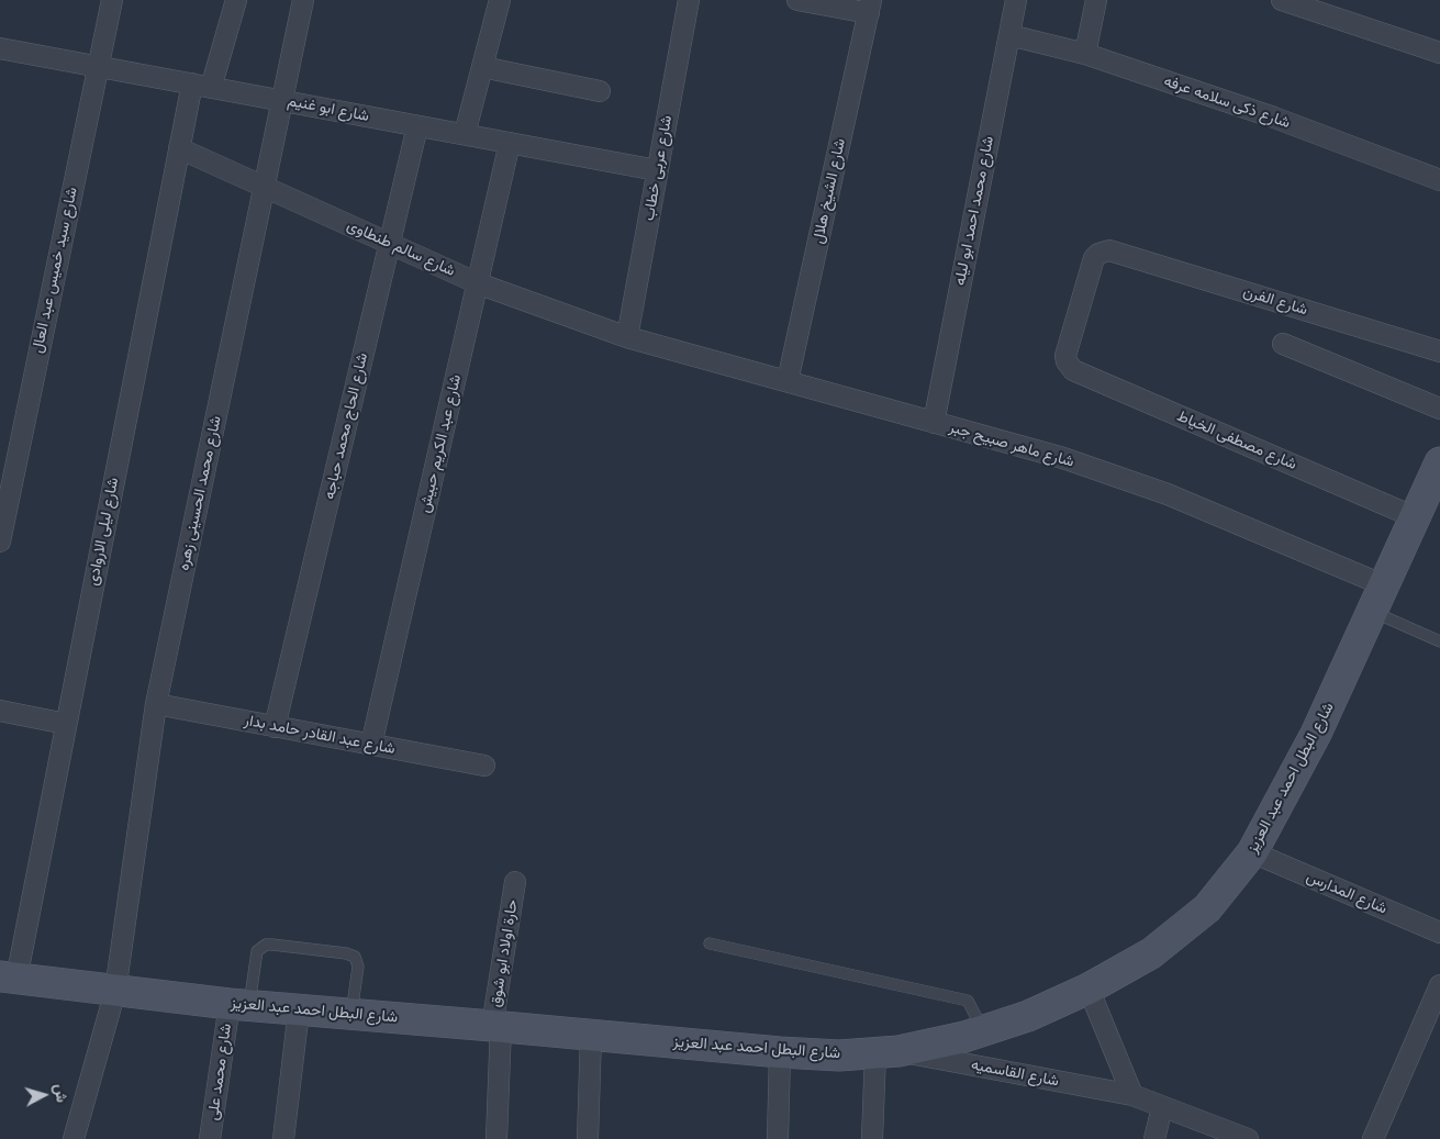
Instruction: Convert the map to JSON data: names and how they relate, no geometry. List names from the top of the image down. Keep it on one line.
{"streets":{"main road":["شارع البطل احمد عبد العزيز"],"street":["شارع ذكى سلامه عرفه","شارع ابو غنيم","شارع عربى خطاب","شارع الشيخ هلال","شارع محمد احمد ابو ليله","شارع سالم طنطاوى","شارع سيد خميس عبد العال","شارع الفرن","شارع الحاج محمد حباجه","شارع مصطفى الخياط","شارع عبد الكريم حبيش","شارع ماهر صبيح جبر","شارع محمد الحسينى زهره","شارع ليلى الاروادى","شارع عبد القادر حامد بدار","شارع المدارس","حارة اولاد ابو شوق","شارع محمد على","شارع القاسميه"]},"crossings":[["شارع ذكى سلامه عرفه","شارع محمد احمد ابو ليله"],["شارع ابو غنيم","شارع عربى خطاب"],["شارع ابو غنيم","شارع سيد خميس عبد العال"],["شارع ابو غنيم","شارع الحاج محمد حباجه"],["شارع ابو غنيم","شارع عبد الكريم حبيش"],["شارع ابو غنيم","شارع محمد الحسينى زهره"],["شارع ابو غنيم","شارع ليلى الاروادى"],["شارع عربى خطاب","شارع سالم طنطاوى"],["شارع عربى خطاب","شارع ماهر صبيح جبر"],["شارع الشيخ هلال","شارع ماهر صبيح جبر"],["شارع محمد احمد ابو ليله","شارع ماهر صبيح جبر"],["شارع سالم طنطاوى","شارع الحاج محمد حباجه"],["شارع سالم طنطاوى","شارع عبد الكريم حبيش"],["شارع سالم طنطاوى","شارع ماهر صبيح جبر"],["شارع سالم طنطاوى","شارع محمد الحسينى زهره"],["شارع سالم طنطاوى","شارع ليلى الاروادى"],["شارع الفرن","شارع مصطفى الخياط"],["شارع الحاج محمد حباجه","شارع عبد القادر حامد بدار"],["شارع مصطفى الخياط","شارع البطل احمد عبد العزيز"],["شارع عبد الكريم حبيش","شارع عبد القادر حامد بدار"],["شارع ماهر صبيح جبر","شارع البطل احمد عبد العزيز"],["شارع محمد الحسينى زهره","شارع عبد القادر حامد بدار"],["شارع محمد الحسينى زهره","شارع البطل احمد عبد العزيز"],["شارع ليلى الاروادى","شارع البطل احمد عبد العزيز"],["شارع البطل احمد عبد العزيز","شارع المدارس"],["شارع البطل احمد عبد العزيز","حارة اولاد ابو شوق"],["شارع البطل احمد عبد العزيز","شارع محمد على"],["شارع البطل احمد عبد العزيز","شارع القاسميه"]],"north":"right"}
